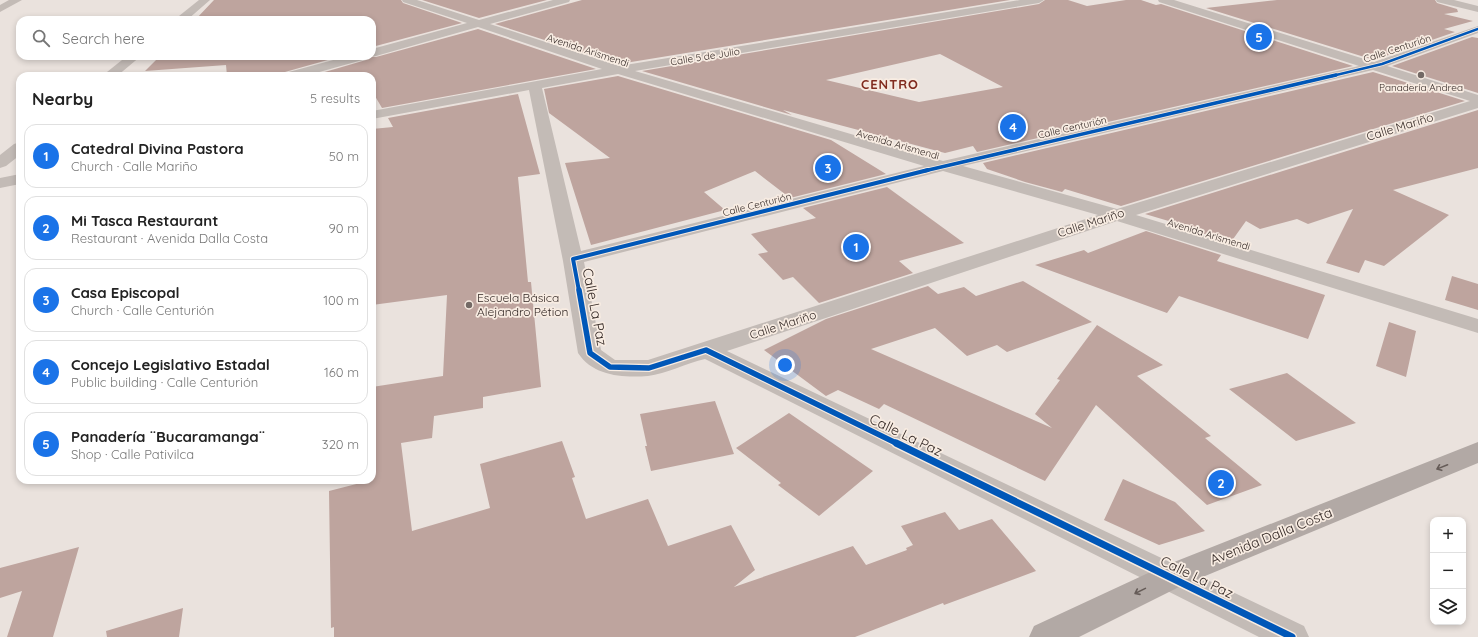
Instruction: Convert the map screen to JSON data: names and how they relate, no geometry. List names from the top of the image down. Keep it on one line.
{"streets":{"main road":["Avenida Dalla Costa"],"street":["Calle Centurión","Avenida Arismendi","Calle 5 de Julio","Calle Mariño","Calle La Paz"]},"crossings":[["Calle Centurión","Avenida Arismendi"],["Calle Centurión","Calle La Paz"],["Avenida Arismendi","Calle 5 de Julio"],["Avenida Arismendi","Calle Mariño"],["Calle 5 de Julio","Calle La Paz"],["Calle Mariño","Calle La Paz"],["Calle La Paz","Avenida Dalla Costa"]],"one_way":["Avenida Dalla Costa"],"districts":["CENTRO"],"places":["Panadería Andrea","Escuela Básica Alejandro Pétion"],"page":{"search":"Search here","pins":["5","4","3","1","2"],"heading":["Nearby","5 results"],"list":[{"mark":"1","name":"Catedral Divina Pastora","note":"Church · Calle Mariño","value":"50 m"},{"mark":"2","name":"Mi Tasca Restaurant","note":"Restaurant · Avenida Dalla Costa","value":"90 m"},{"mark":"3","name":"Casa Episcopal","note":"Church · Calle Centurión","value":"100 m"},{"mark":"4","name":"Concejo Legislativo Estadal","note":"Public building · Calle Centurión","value":"160 m"},{"mark":"5","name":"Panadería ¨Bucaramanga¨","note":"Shop · Calle Pativilca","value":"320 m"}],"map_buttons":["+","−"]}}
